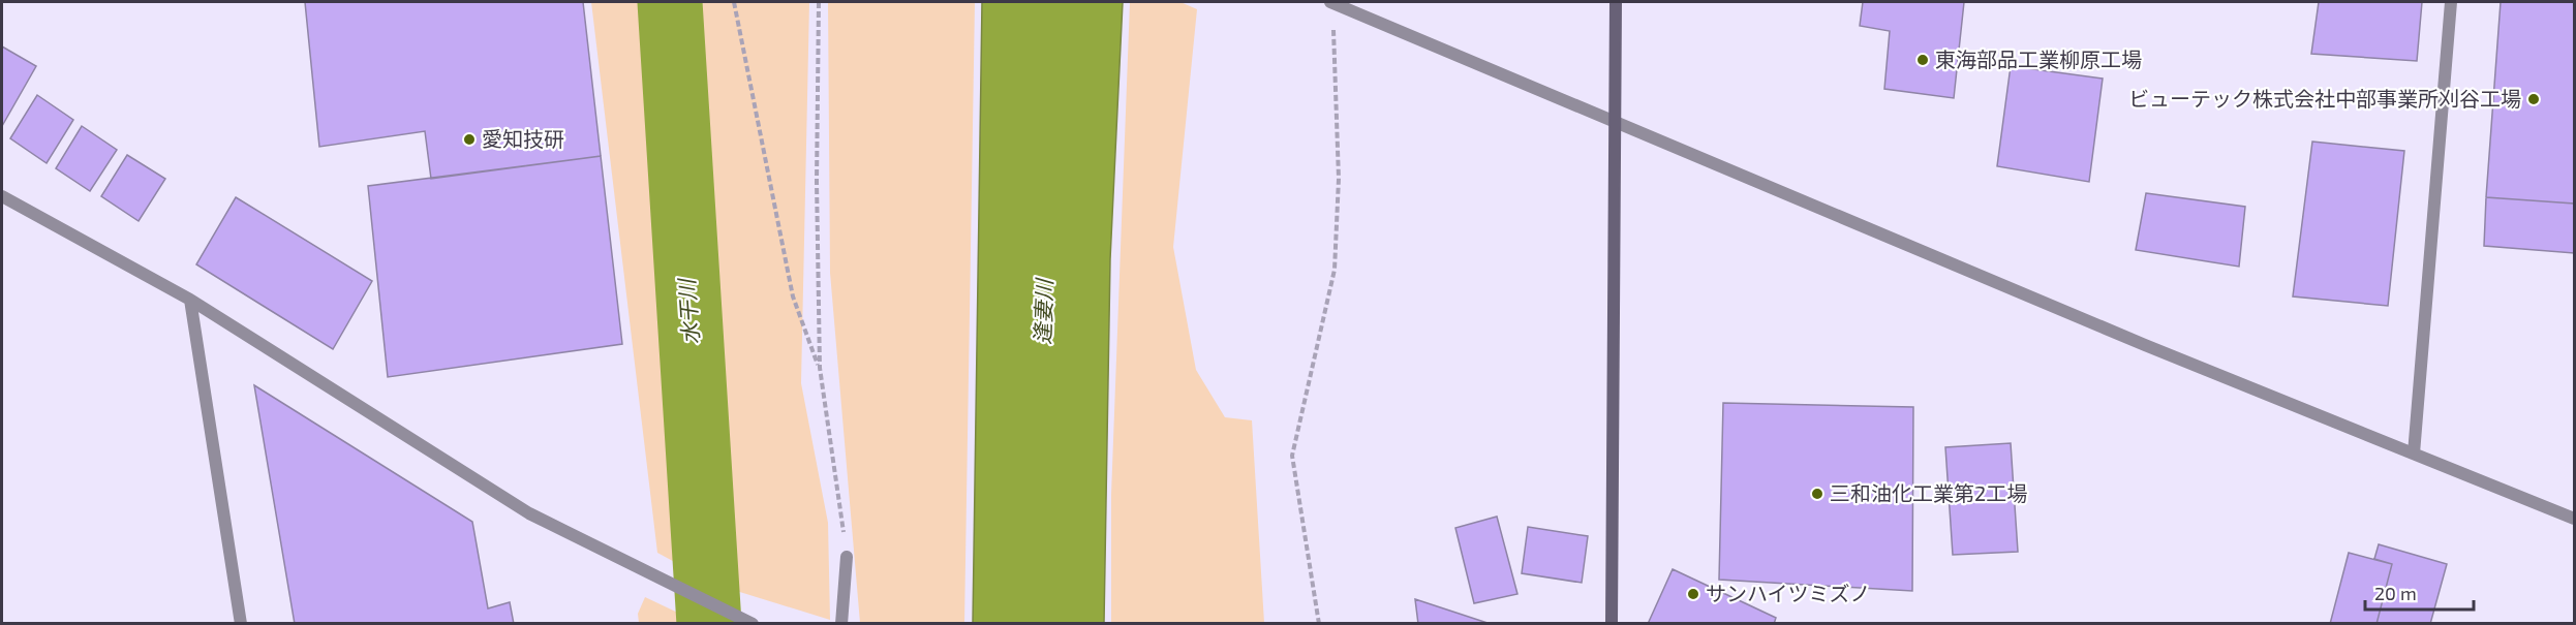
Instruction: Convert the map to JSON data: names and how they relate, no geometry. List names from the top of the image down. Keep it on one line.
{"water":["水干川","逢妻川"],"places":["東海部品工業柳原工場","ビューテック株式会社中部事業所刈谷工場","愛知技研","三和油化工業第2工場","サンハイツミズノ"],"scale_bar":"20 m"}
